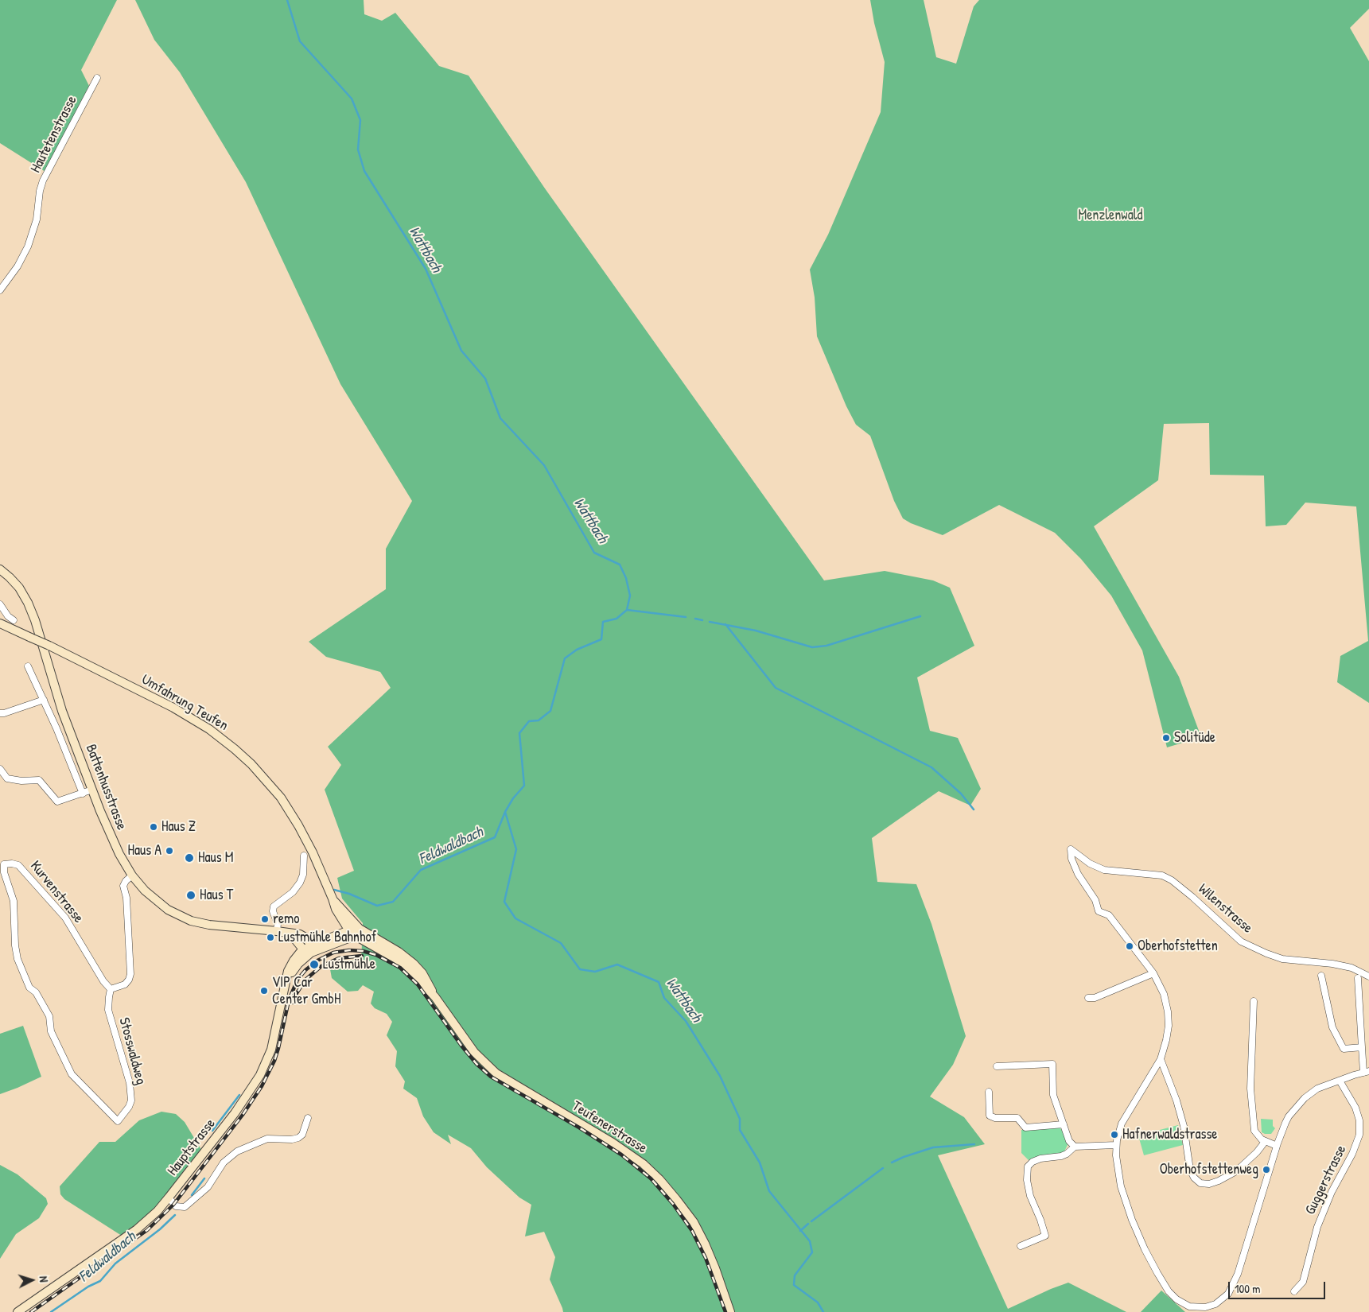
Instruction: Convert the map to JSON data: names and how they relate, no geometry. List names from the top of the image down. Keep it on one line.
{"streets":{"street":["Hautetenstrasse","Umfahrung Teufen","Battenhusstrasse","Kurvenstrasse","Wilenstrasse","Stosswaldweg","Teufenerstrasse","Hauptstrasse","Guggerstrasse"]},"crossings":[["Umfahrung Teufen","Teufenerstrasse"],["Battenhusstrasse","Hauptstrasse"],["Kurvenstrasse","Stosswaldweg"]],"water":["Wattbach","Feldwaldbach"],"parks":["Menzlenwald"],"places":["Solitüde","Haus Z","Haus A","Haus M","Haus T","remo","Lustmühle Bahnhof","Oberhofstetten","Lustmühle","VIP Car Center GmbH","Hafnerwaldstrasse","Oberhofstettenweg"],"scale_bar":"100 m","north":"right"}
